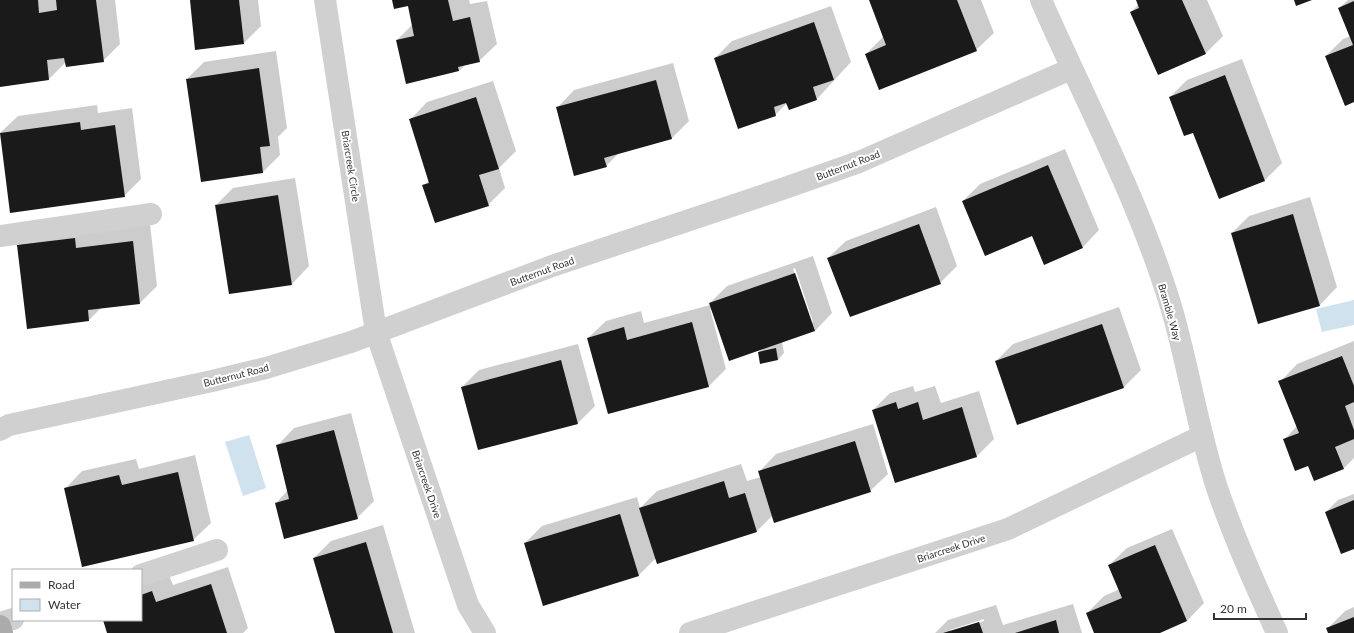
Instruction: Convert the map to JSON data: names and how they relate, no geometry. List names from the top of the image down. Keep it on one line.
{"streets":{"street":["Butternut Road","Briarcreek Circle","Bramble Way","Briarcreek Drive"]},"crossings":[["Butternut Road","Briarcreek Circle"],["Butternut Road","Bramble Way"],["Butternut Road","Briarcreek Drive"],["Briarcreek Circle","Briarcreek Drive"],["Bramble Way","Briarcreek Drive"]],"legend":["Road","Water"],"scale_bar":"20 m"}
